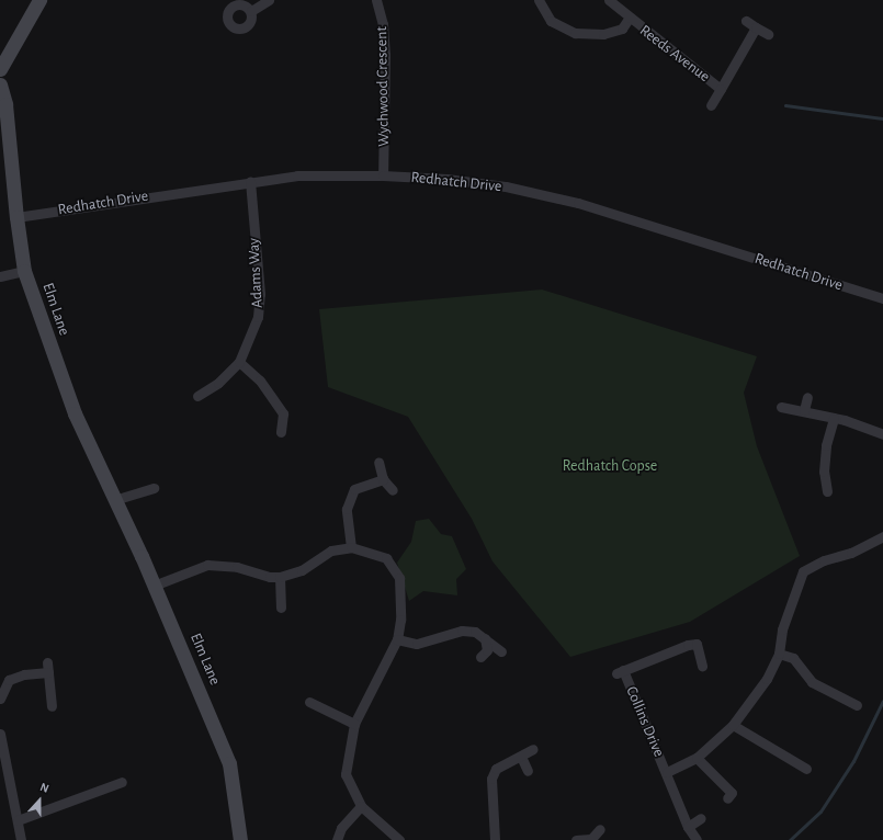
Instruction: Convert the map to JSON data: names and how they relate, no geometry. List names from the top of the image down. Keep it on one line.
{"streets":{"street":["Reeds Avenue","Wychwood Crescent","Redhatch Drive","Adams Way","Elm Lane","Collins Drive"]},"crossings":[["Wychwood Crescent","Redhatch Drive"],["Redhatch Drive","Adams Way"],["Redhatch Drive","Elm Lane"]],"parks":["Redhatch Copse"],"north":"top"}
